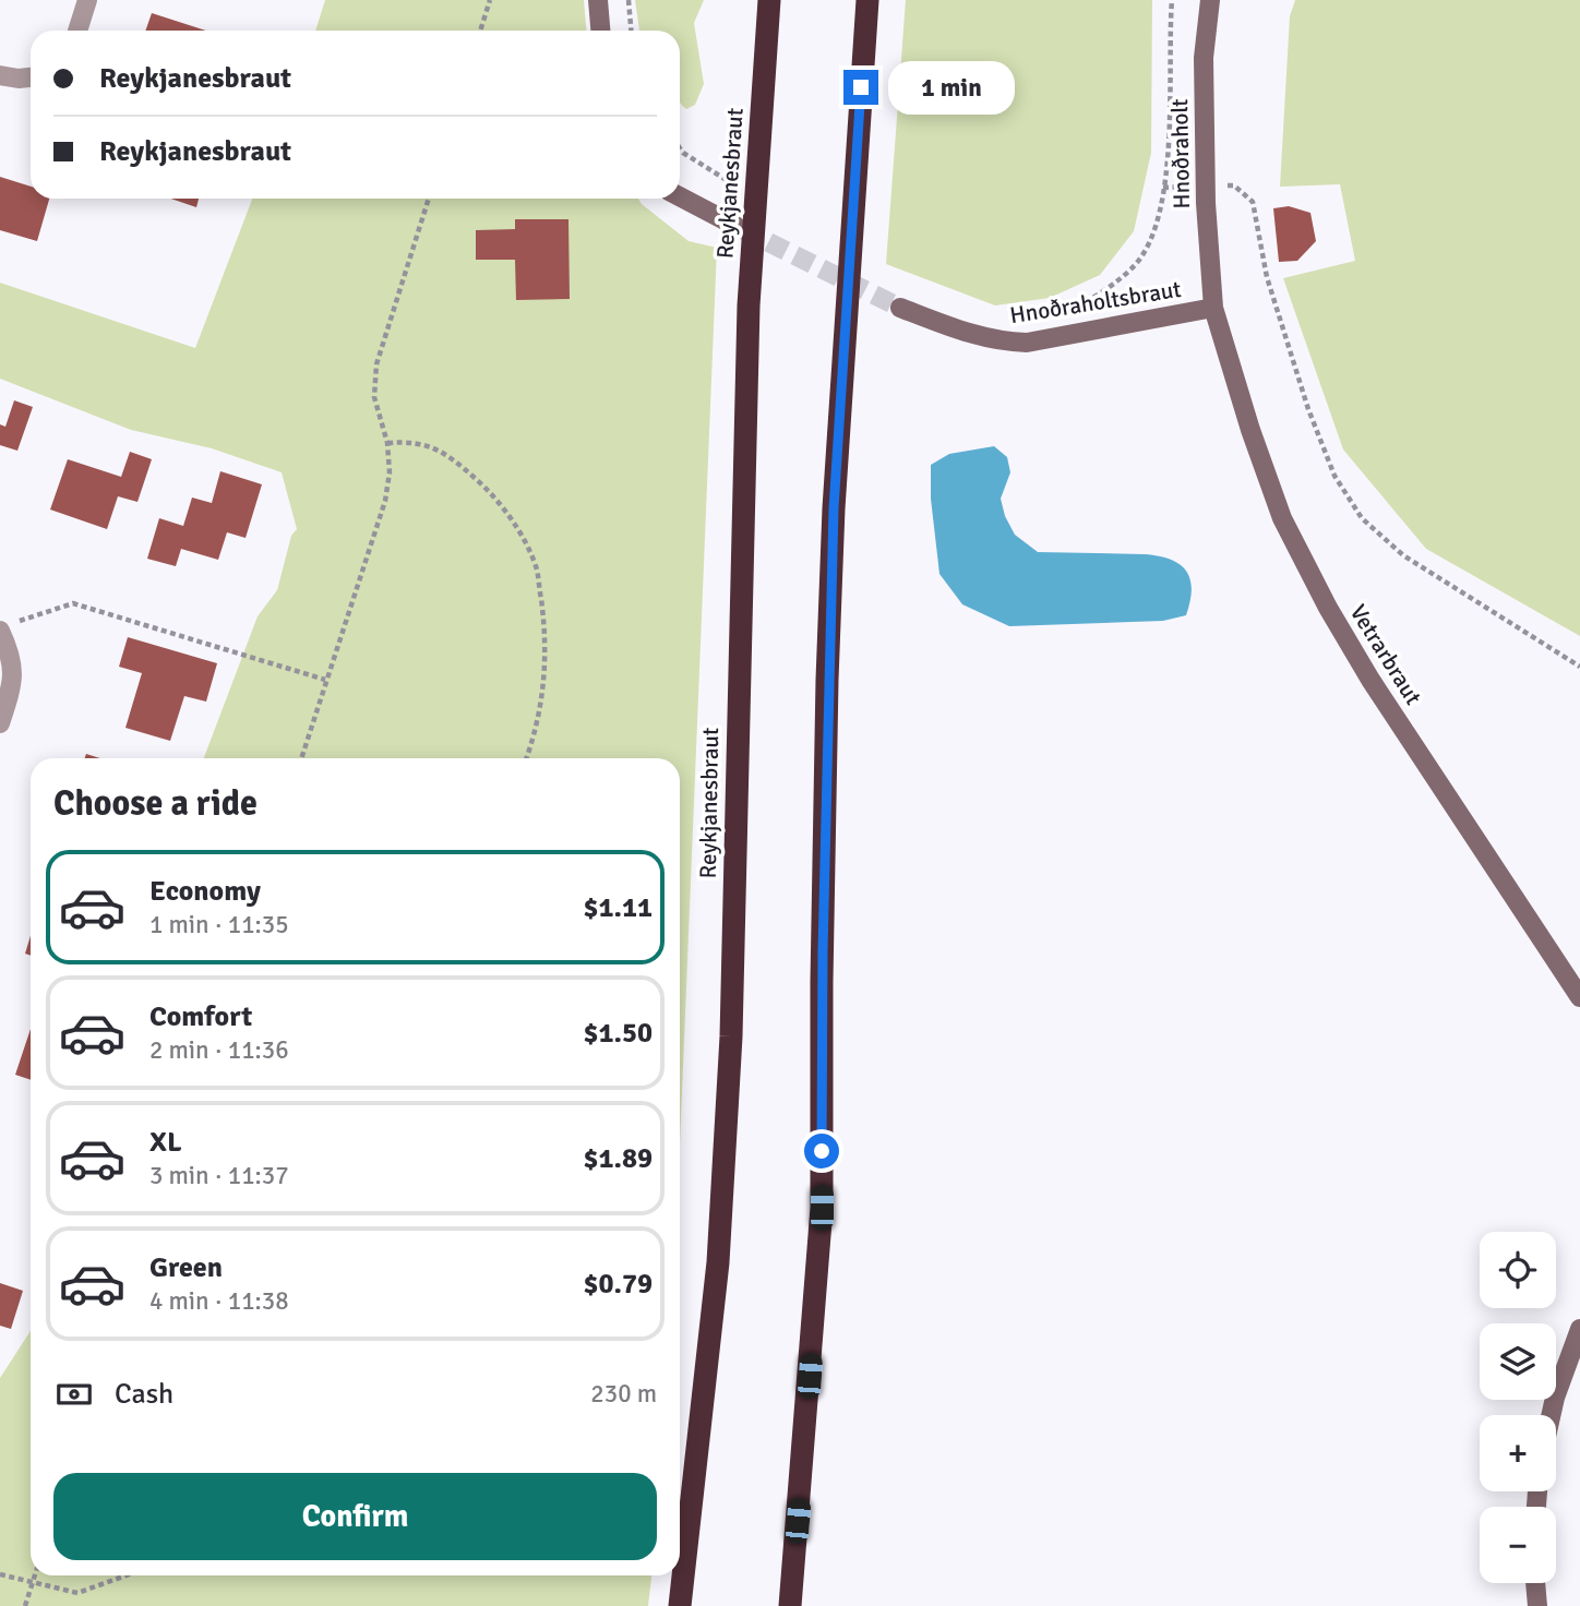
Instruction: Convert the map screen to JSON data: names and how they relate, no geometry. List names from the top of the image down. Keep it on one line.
{"streets":{"highway":["Reykjanesbraut"],"street":["Hnoðraholt","Hnoðraholtsbraut","Vetrarbraut"]},"crossings":[["Hnoðraholt","Hnoðraholtsbraut"],["Hnoðraholt","Vetrarbraut"],["Hnoðraholtsbraut","Vetrarbraut"]],"page":{"banner":["Reykjanesbraut","Reykjanesbraut"],"bubble":"1 min","heading":"Choose a ride","list":[{"name":"Economy","note":"1 min · 11:35","value":"$1.11"},{"name":"Comfort","note":"2 min · 11:36","value":"$1.50"},{"name":"XL","note":"3 min · 11:37","value":"$1.89"},{"name":"Green","note":"4 min · 11:38","value":"$0.79"}],"map_buttons":["+","−"],"pay":["Cash","230 m"],"buttons":"Confirm"}}
